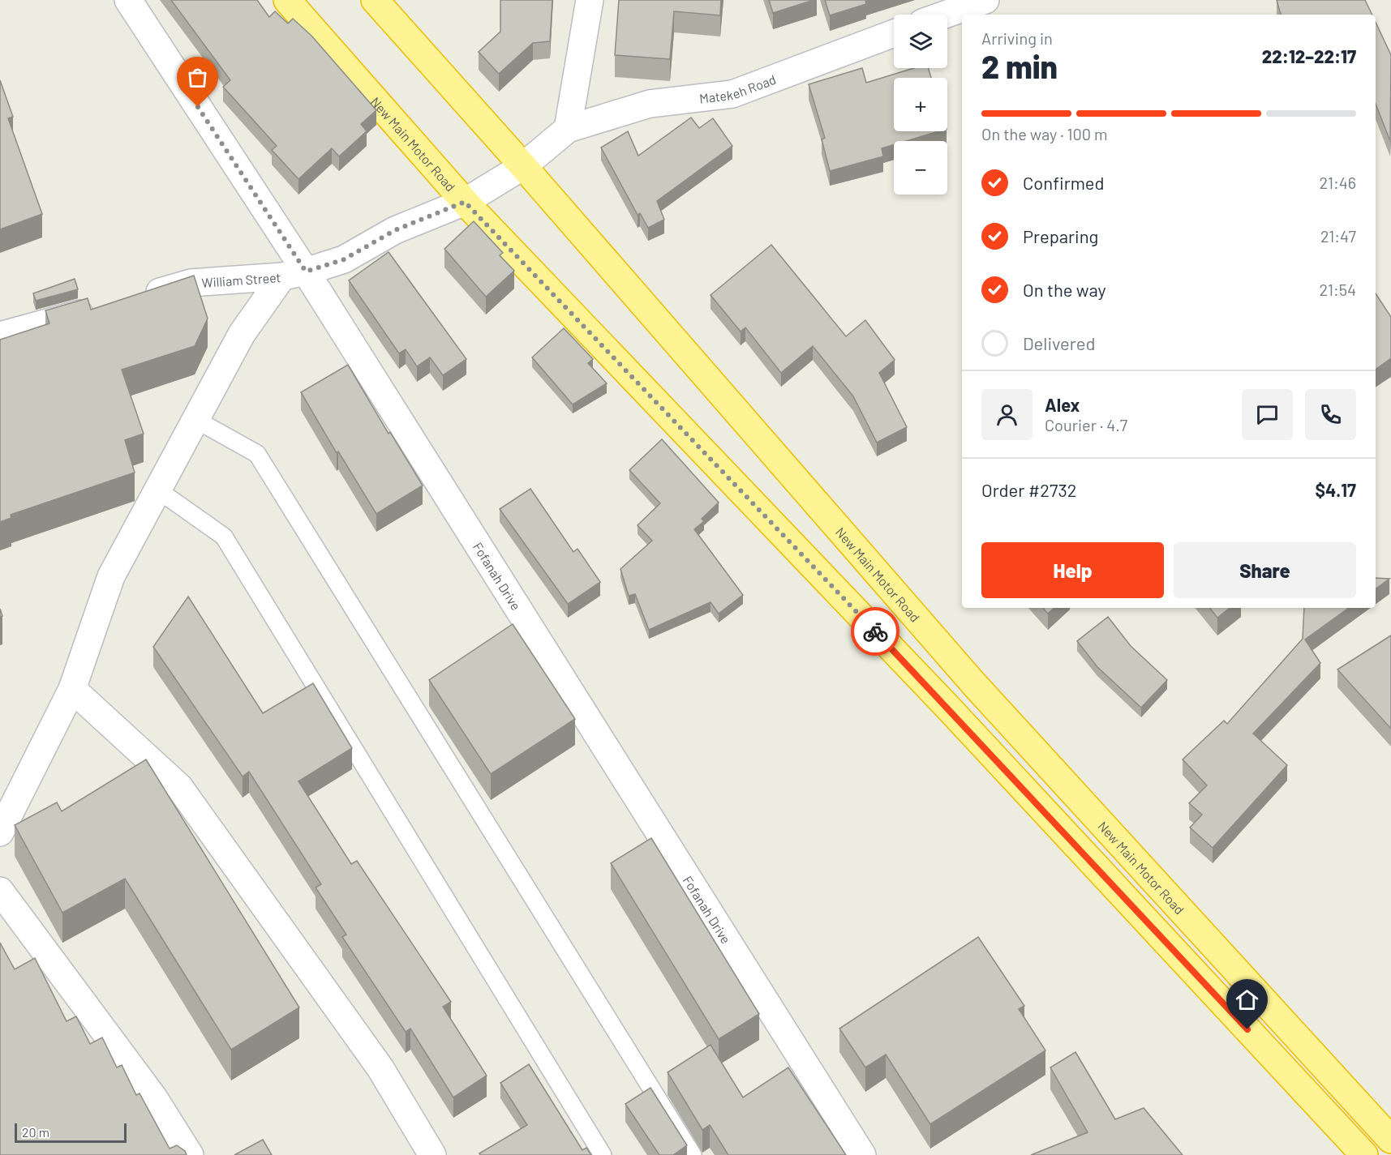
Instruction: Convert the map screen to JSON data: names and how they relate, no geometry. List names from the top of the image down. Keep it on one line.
{"streets":{"highway":["New Main Motor Road"],"street":["Matekeh Road","William Street","Fofanah Drive"]},"crossings":[["Matekeh Road","William Street"],["New Main Motor Road","William Street"],["William Street","Fofanah Drive"]],"scale_bar":"20 m","page":{"map_buttons":["+","−"],"heading":["2 min","Arriving in","22:12–22:17"],"panel":["Alex","Courier · 4.7","Order #2732","$4.17"],"bar":"On the way · 100 m","list":[["Confirmed","21:46"],["Preparing","21:47"],["On the way","21:54"],"Delivered"],"buttons":["Help","Share"],"scale":"20 m"}}
